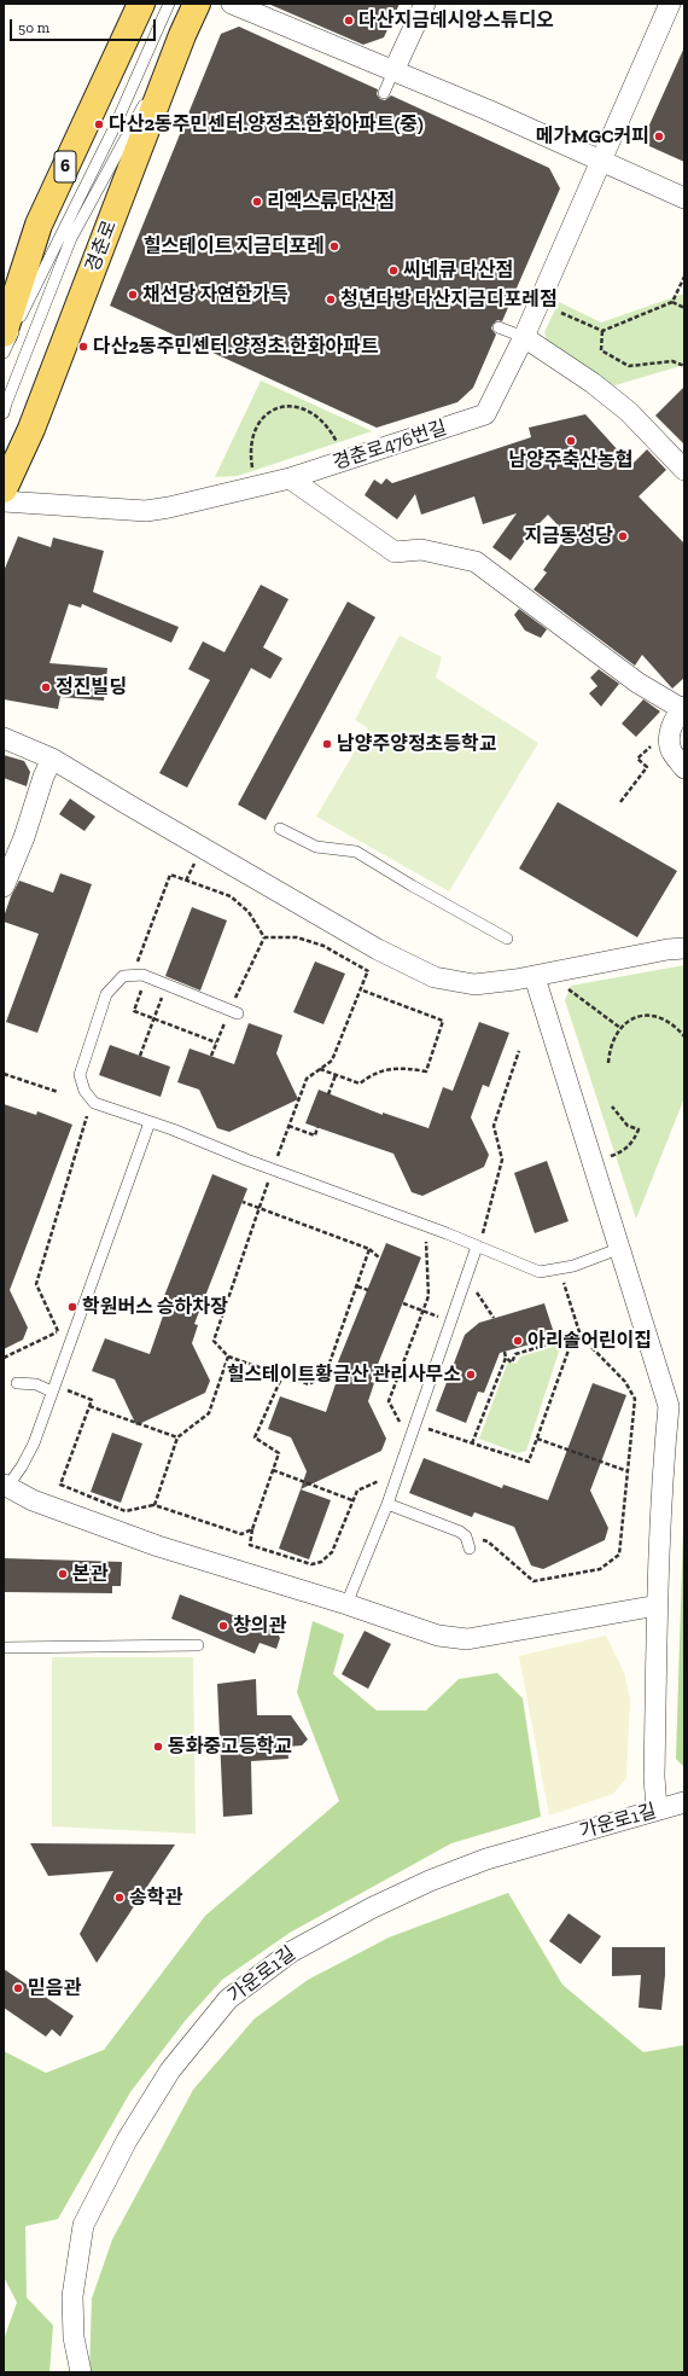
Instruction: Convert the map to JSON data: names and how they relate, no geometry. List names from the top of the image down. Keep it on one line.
{"streets":{"main road":["6","경춘로"],"street":["경춘로476번길","가운로1길"]},"places":["다산지금데시앙스튜디오","다산2동주민센터.양정초.한화아파트(중)","메가MGC커피","리엑스류 다산점","힐스테이트 지금디포레","씨네큐 다산점","채선당 자연한가득","청년다방 다산지금디포레점","다산2동주민센터.양정초.한화아파트","남양주축산농협","지금동성당","정진빌딩","남양주양정초등학교","학원버스 승하차장","아리솔어린이집","힐스테이트황금산 관리사무소","본관","창의관","동화중고등학교","송학관","믿음관"],"scale_bar":"50 m"}
